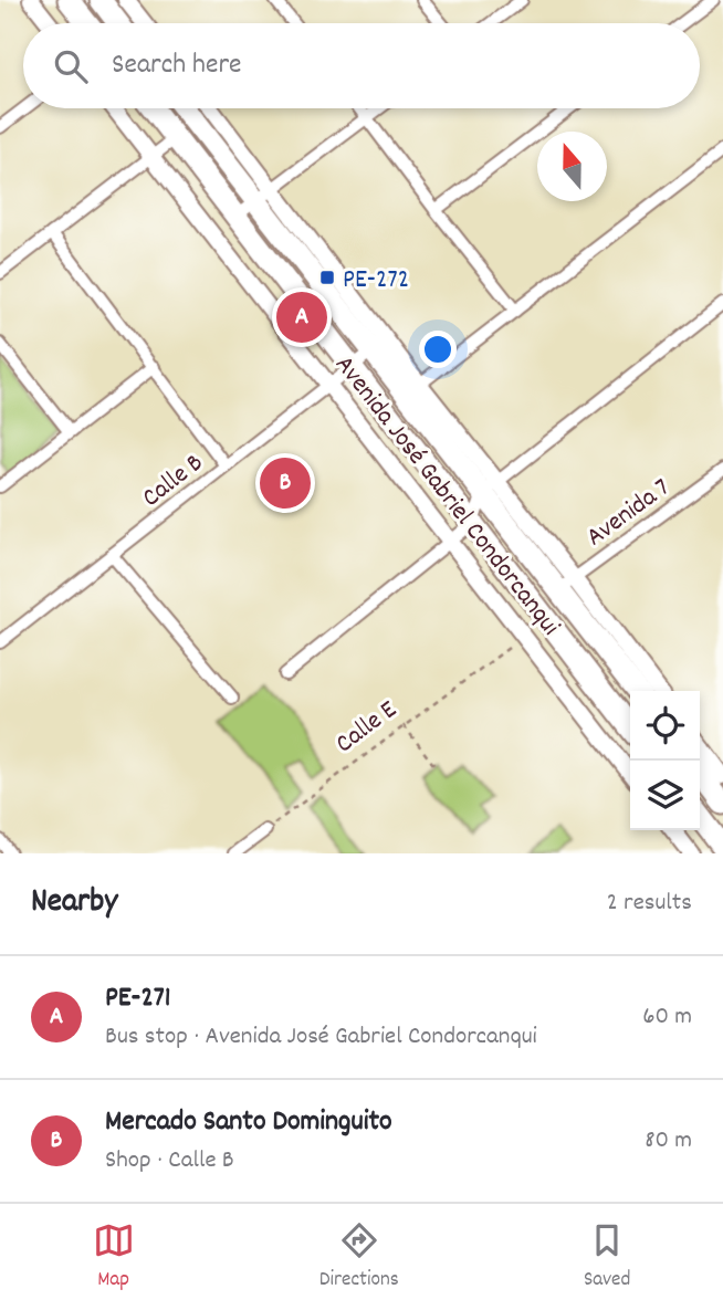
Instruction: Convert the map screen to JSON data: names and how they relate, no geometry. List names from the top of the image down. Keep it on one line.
{"streets":{"highway":["Avenida José Gabriel Condorcanqui"],"street":["Calle B","Avenida 7"],"path":["Calle E"]},"crossings":[["Calle B","Avenida José Gabriel Condorcanqui"],["Avenida José Gabriel Condorcanqui","Avenida 7"],["Avenida José Gabriel Condorcanqui","Calle E"]],"places":{"transit":["PE-272"]},"north":"top","page":{"search":"Search here","pins":["A","B"],"heading":["Nearby","2 results"],"list":[{"mark":"A","name":"PE-271","note":"Bus stop · Avenida José Gabriel Condorcanqui","value":"60 m"},{"mark":"B","name":"Mercado Santo Dominguito","note":"Shop · Calle B","value":"80 m"}],"nav":["Map","Directions","Saved"]}}
